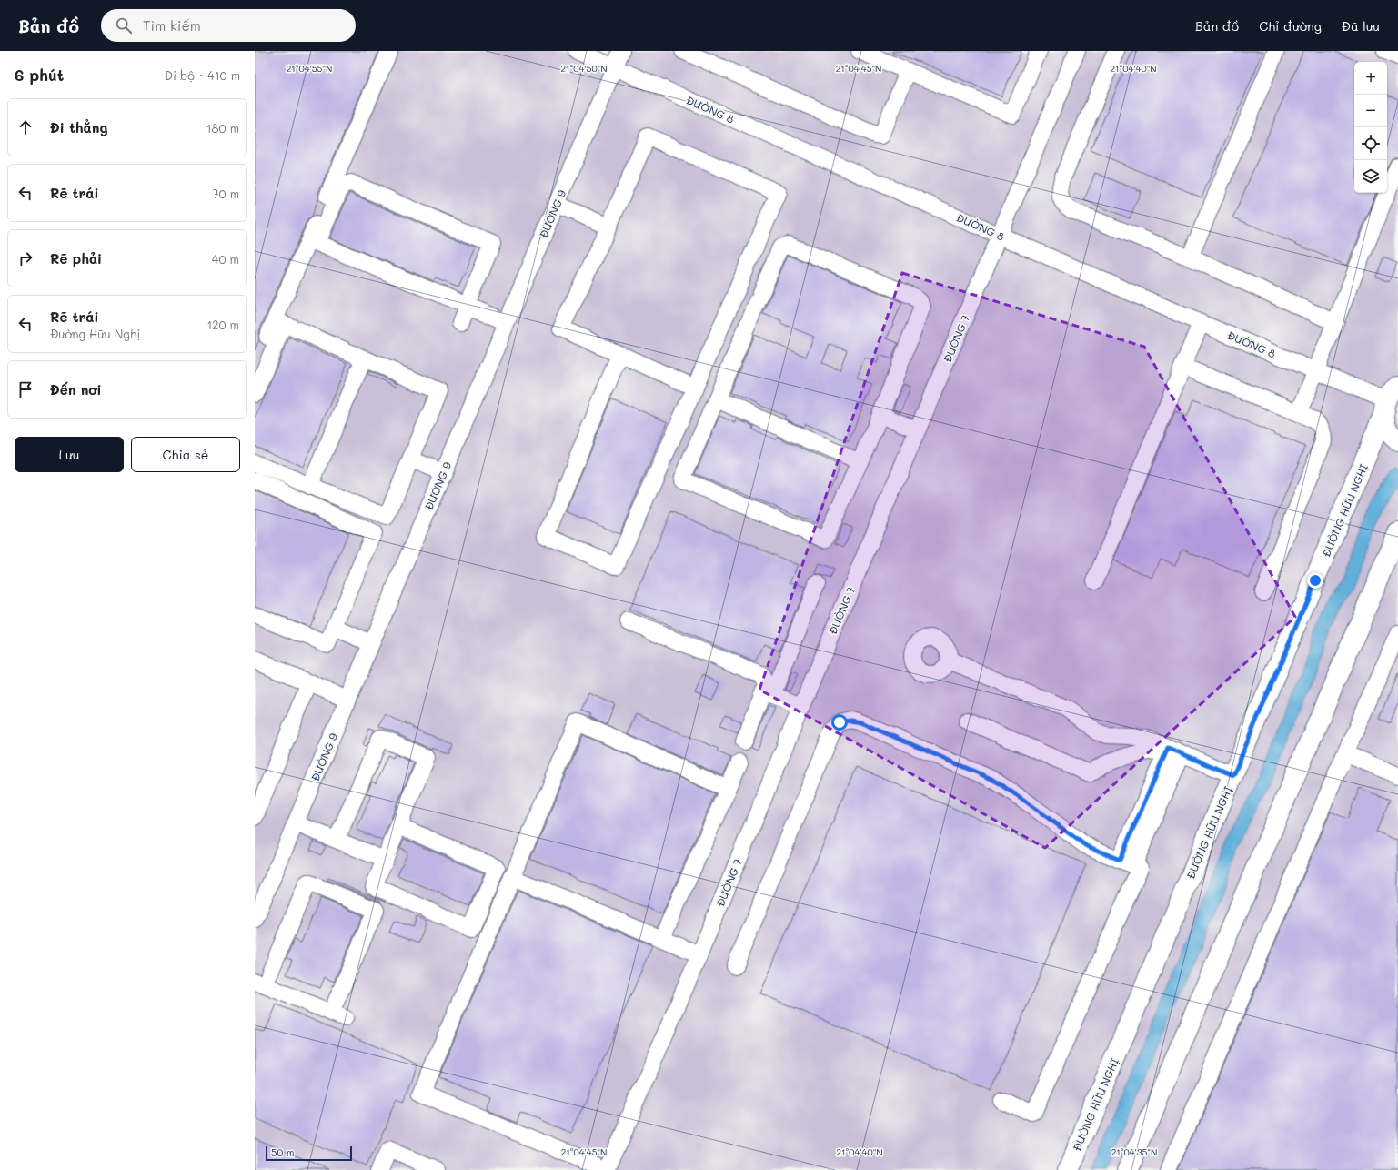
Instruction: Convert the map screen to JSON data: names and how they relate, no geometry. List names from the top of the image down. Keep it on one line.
{"streets":{"main road":["ĐƯỜNG HỮU NGHỊ"],"street":["ĐƯỜNG 8","ĐƯỜNG 9","ĐƯỜNG 7"]},"crossings":[["ĐƯỜNG 8","ĐƯỜNG 9"],["ĐƯỜNG 8","ĐƯỜNG 7"],["ĐƯỜNG 8","ĐƯỜNG HỮU NGHỊ"]],"scale_bar":"50 m","page":{"header":"Bản đồ","search":"Tìm kiếm","nav":["Bản đồ","Chỉ đường","Đã lưu"],"heading":["6 phút","Đi bộ · 410 m"],"map_buttons":["+","−"],"list":[["Đi thẳng","180 m"],["Rẽ trái","70 m"],["Rẽ phải","40 m"],["Rẽ trái","Đường Hữu Nghị","120 m"],"Đến nơi"],"buttons":["Lưu","Chia sẻ"],"scale":"50 m"},"coordinates":["21°04'55\"N","21°04'50\"N","21°04'45\"N","21°04'40\"N","21°04'35\"N"]}
